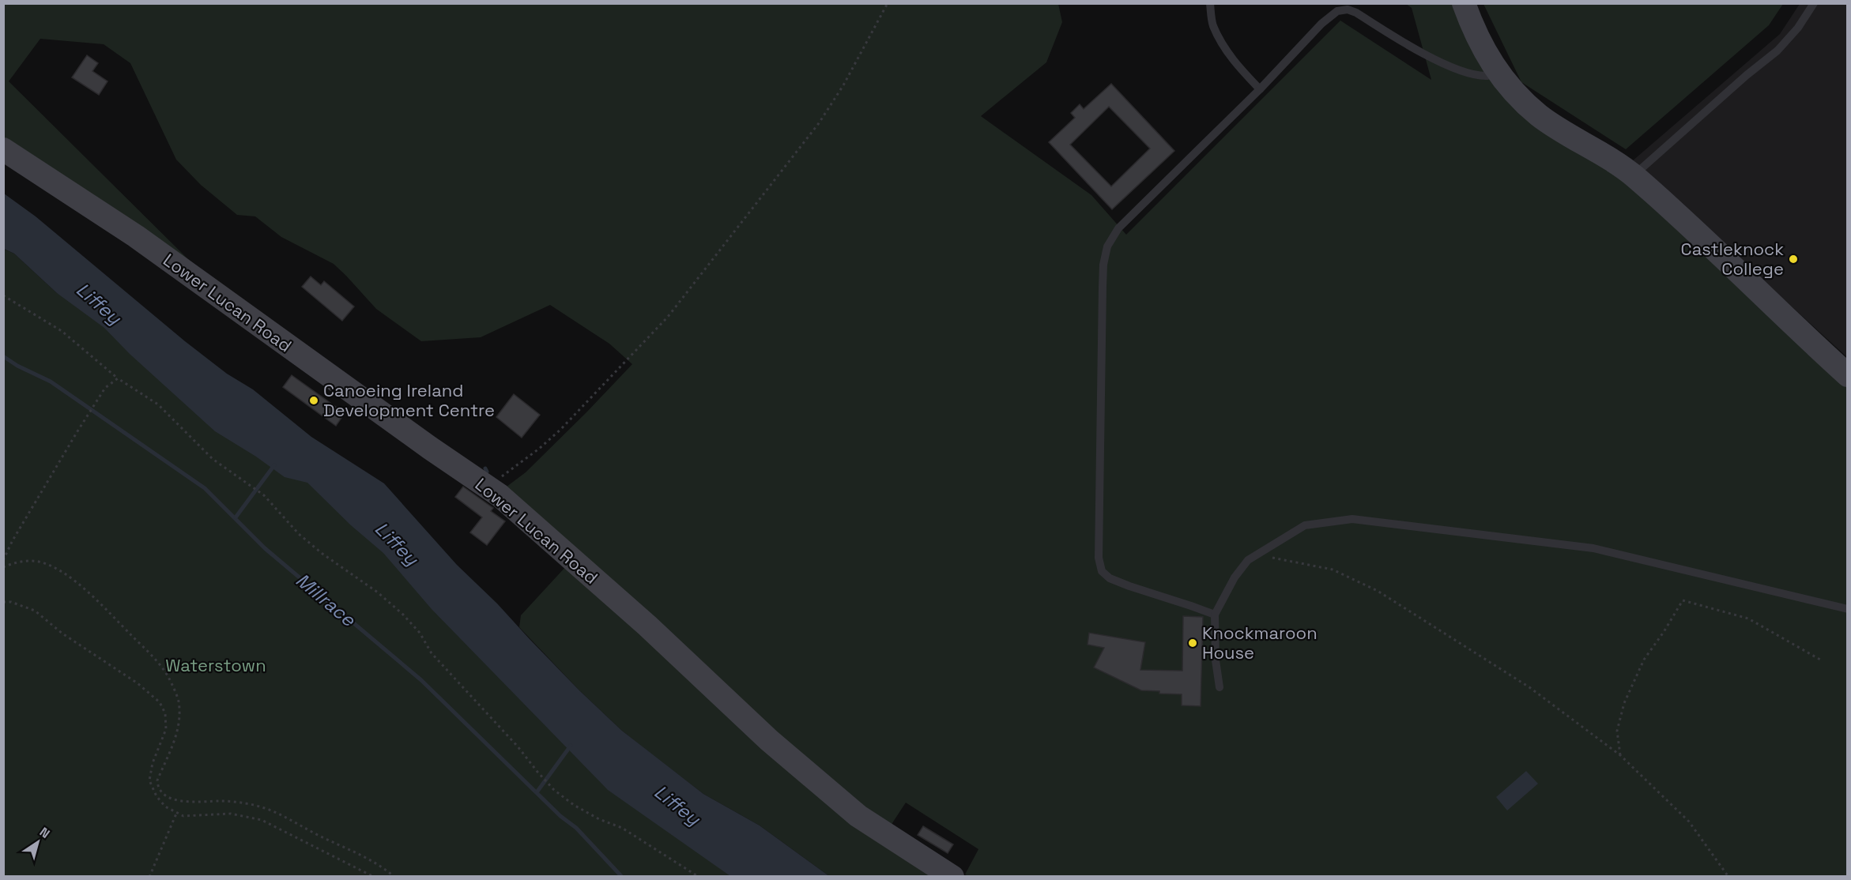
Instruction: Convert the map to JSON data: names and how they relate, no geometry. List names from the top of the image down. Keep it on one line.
{"streets":{"street":["Lower Lucan Road"]},"water":["Liffey","Millrace"],"parks":["Waterstown"],"places":["Castleknock College","Canoeing Ireland Development Centre","Knockmaroon House"],"north":"top right"}
